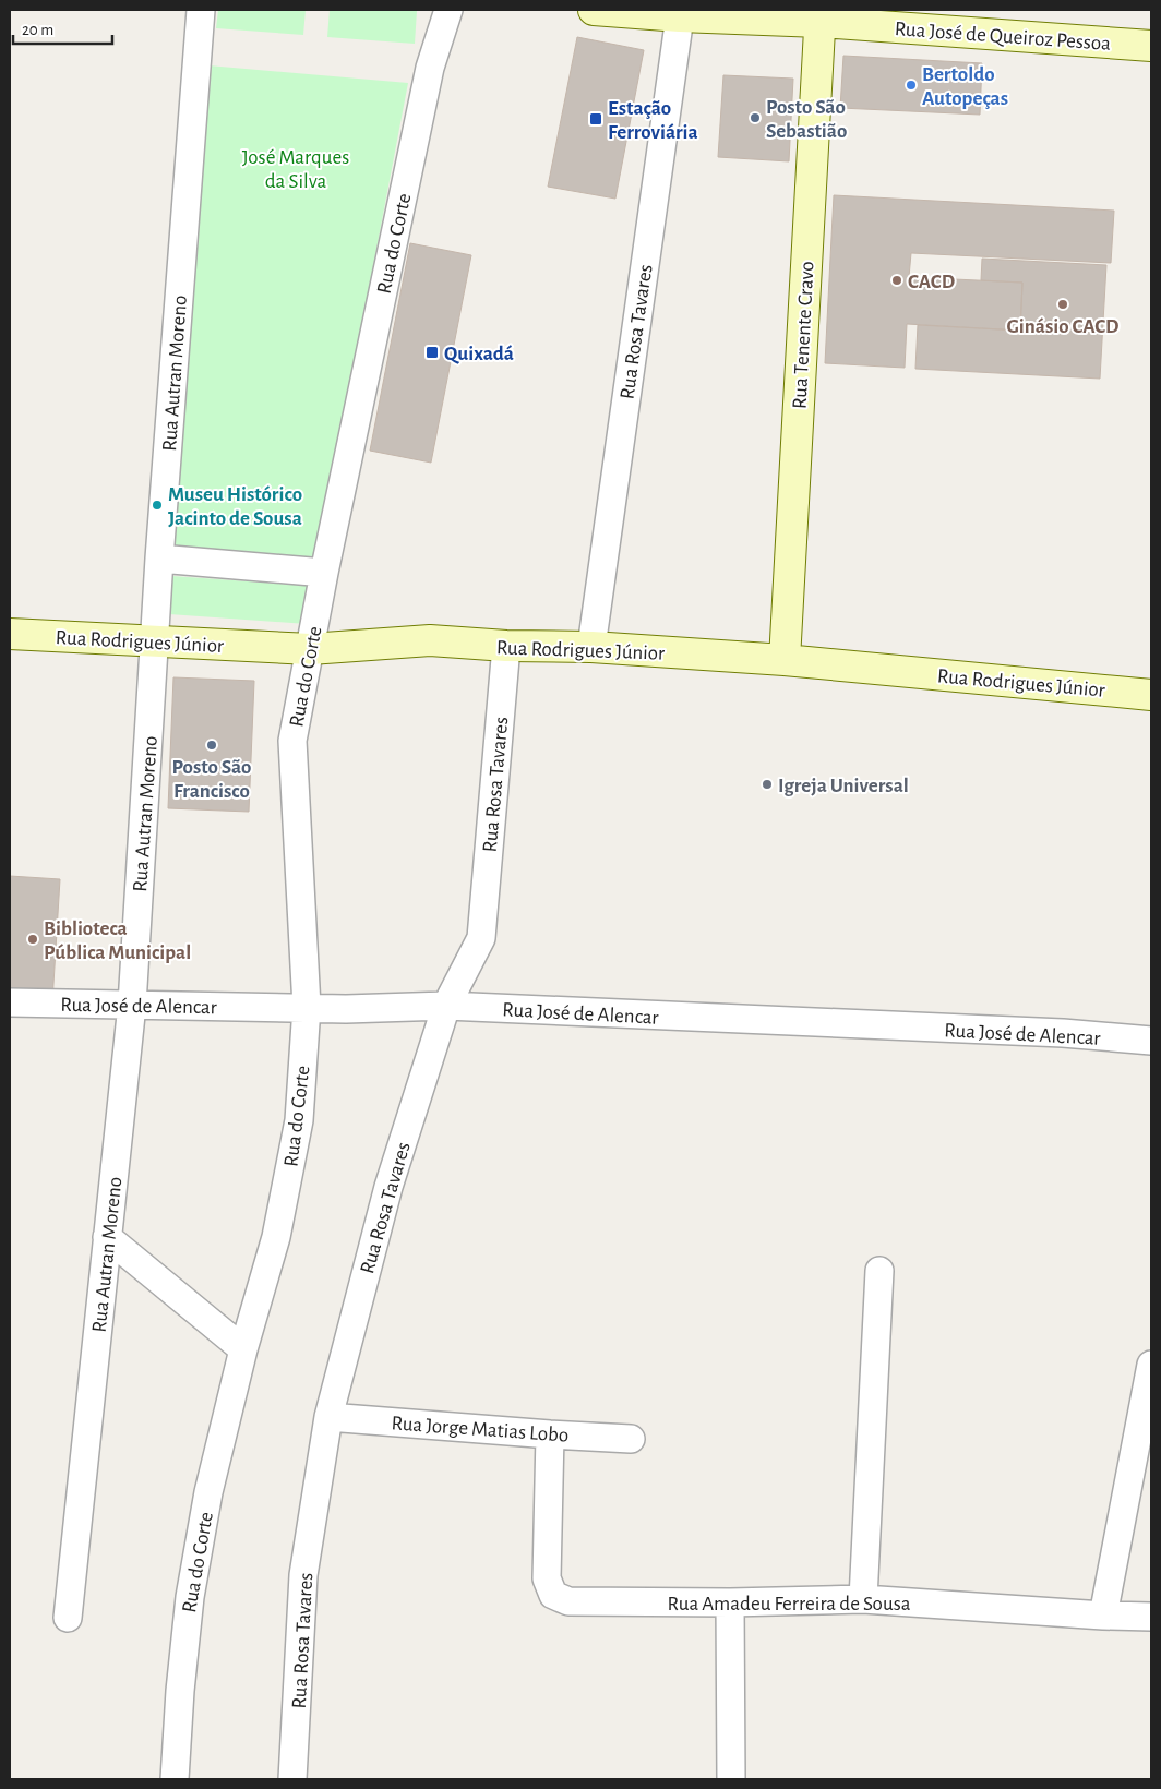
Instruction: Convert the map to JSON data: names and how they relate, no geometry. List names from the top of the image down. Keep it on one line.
{"streets":{"main road":["Rua José de Queiroz Pessoa","Rua Tenente Cravo","Rua Rodrigues Júnior"],"street":["Rua do Corte","Rua Rosa Tavares","Rua Autran Moreno","Rua José de Alencar","Rua Jorge Matias Lobo","Rua Amadeu Ferreira de Sousa"]},"crossings":[["Rua José de Queiroz Pessoa","Rua Rosa Tavares"],["Rua José de Queiroz Pessoa","Rua Tenente Cravo"],["Rua do Corte","Rua Rodrigues Júnior"],["Rua do Corte","Rua José de Alencar"],["Rua Rosa Tavares","Rua Rodrigues Júnior"],["Rua Rosa Tavares","Rua José de Alencar"],["Rua Rosa Tavares","Rua Jorge Matias Lobo"],["Rua Tenente Cravo","Rua Rodrigues Júnior"],["Rua Autran Moreno","Rua Rodrigues Júnior"],["Rua Autran Moreno","Rua José de Alencar"],["Rua Jorge Matias Lobo","Rua Amadeu Ferreira de Sousa"]],"parks":["José Marques da Silva"],"places":{"other":["Bertoldo Autopeças","Posto São Sebastião","CACD","Ginásio CACD","Museu Histórico Jacinto de Sousa","Posto São Francisco","Igreja Universal","Biblioteca Pública Municipal"],"transit":["Estação Ferroviária","Quixadá"]},"scale_bar":"20 m"}
